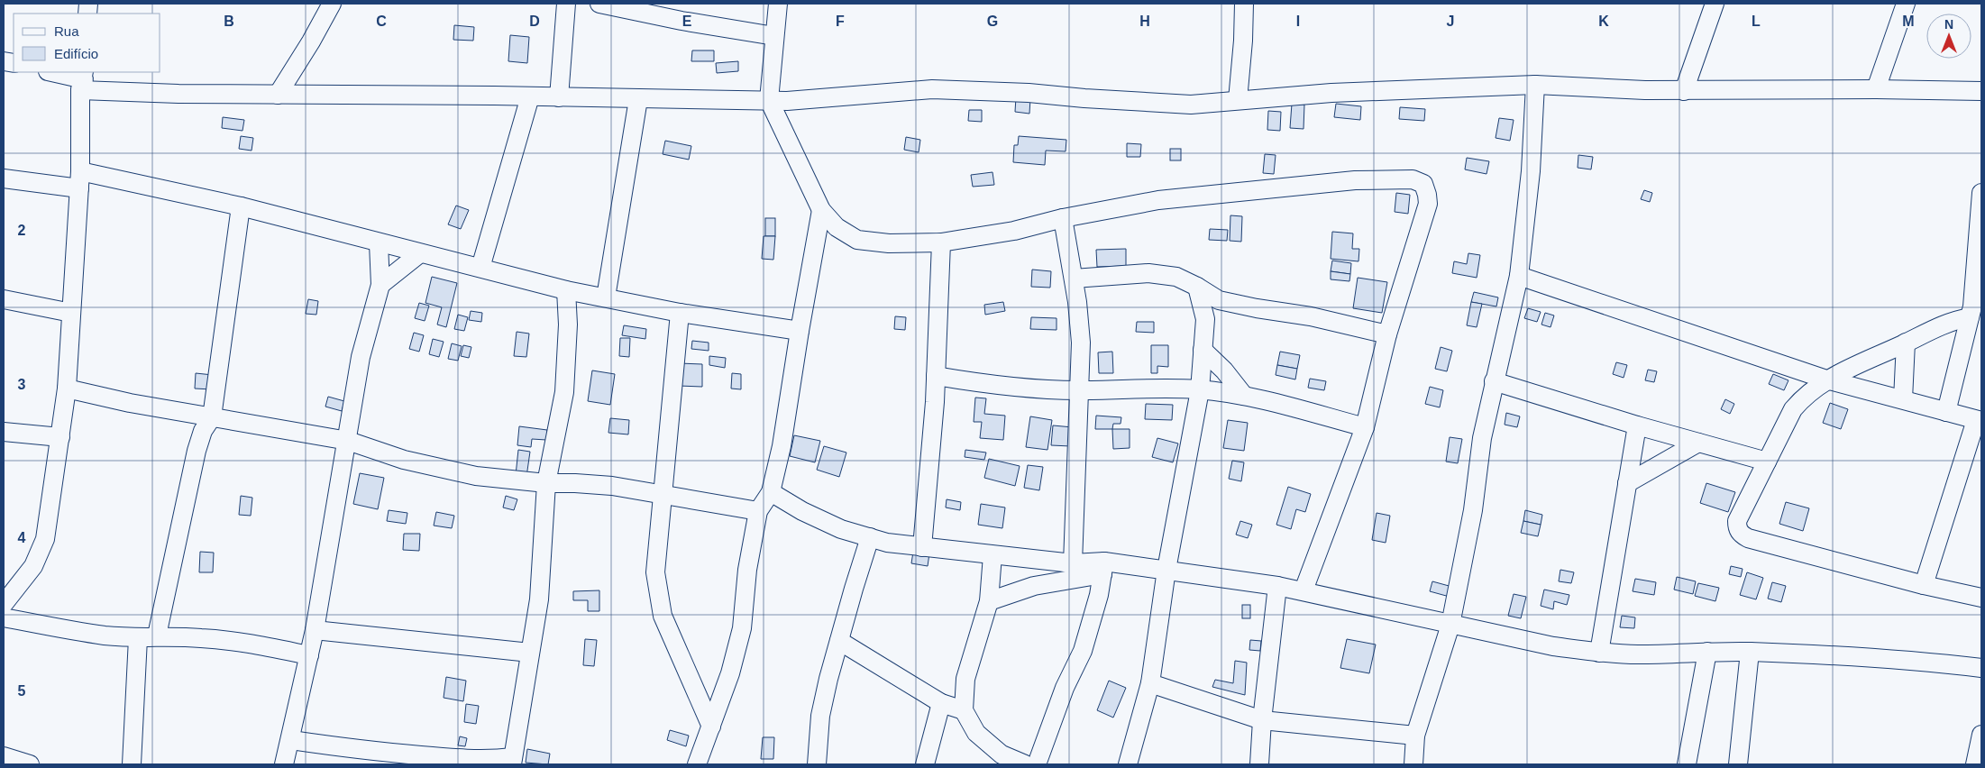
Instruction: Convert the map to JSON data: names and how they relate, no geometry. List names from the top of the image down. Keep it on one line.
{"legend":["Rua","Edifício"],"north":"top","grid":{"columns":["B","C","D","E","F","G","H","I","J","K","L","M"],"rows":["2","3","4","5"]}}
